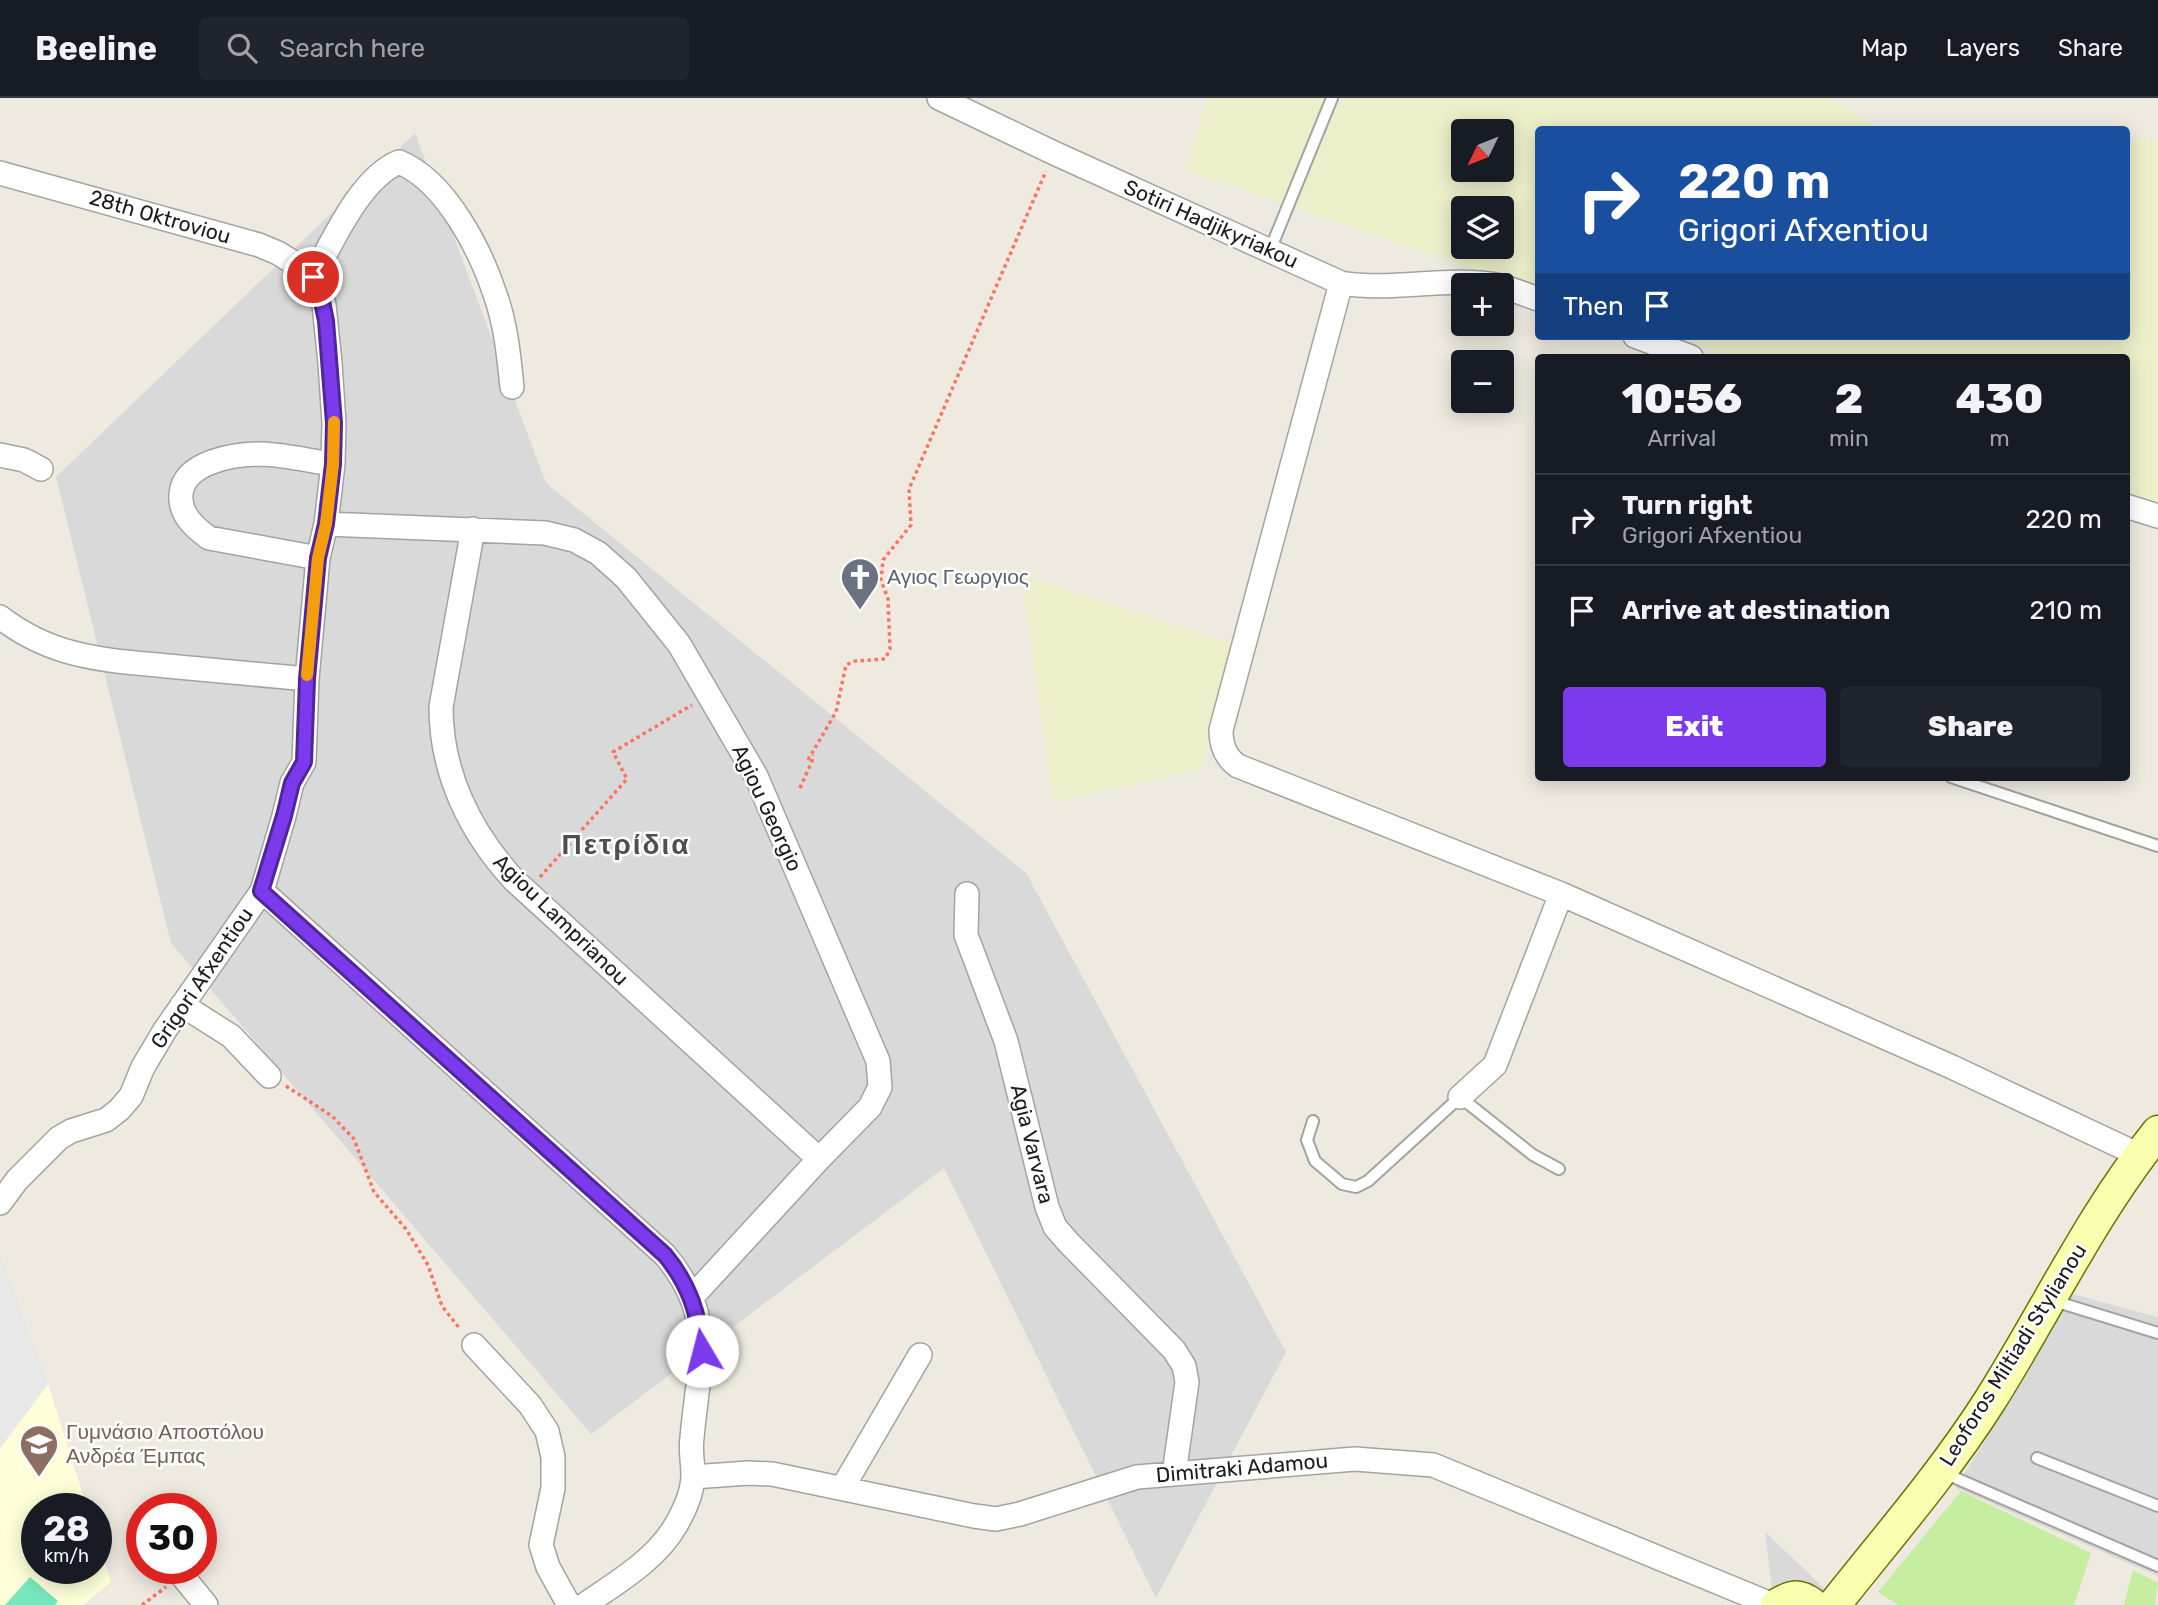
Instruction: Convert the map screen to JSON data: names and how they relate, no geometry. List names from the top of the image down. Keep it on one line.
{"streets":{"main road":["Leoforos Miltiadi Stylianou"],"street":["28th Oktroviou","Sotiri Hadjikyriakou","Agiou Georgio","Agiou Lamprianou","Grigori Afxentiou","Agia Varvara","Dimitraki Adamou"]},"crossings":[["28th Oktroviou","Grigori Afxentiou"],["Agiou Georgio","Agiou Lamprianou"],["Agiou Georgio","Grigori Afxentiou"],["Agia Varvara","Dimitraki Adamou"]],"districts":["Πετρίδια"],"places":{"church":["Αγιος Γεωργιος"],"school or university":["Γυμνάσιο Αποστόλου Ανδρέα Έμπας"]},"north":"bottom left","page":{"header":"Beeline","search":"Search here","nav":["Map","Layers","Share"],"map_buttons":["+","−"],"turn":["220 m","Grigori Afxentiou"],"then":"Then","eta":["10:56","Arrival","2","min","430","m"],"list":[{"name":"Turn right","note":"Grigori Afxentiou","value":"220 m"},{"name":"Arrive at destination","value":"210 m"}],"buttons":["Exit","Share"],"speed":"28 km/h","limit":"30"}}
